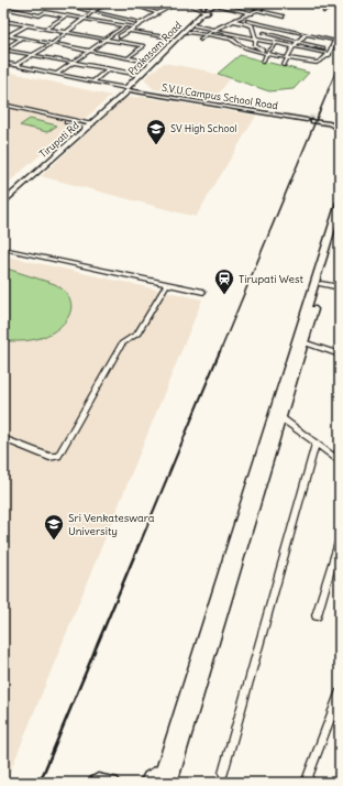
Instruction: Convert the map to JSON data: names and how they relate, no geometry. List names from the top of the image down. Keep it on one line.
{"streets":{"main road":["Prakasam Road","Tirupati Rd"],"street":["S.V.U.Campus School Road"]},"crossings":[["Prakasam Road","S.V.U.Campus School Road"],["Prakasam Road","Tirupati Rd"],["S.V.U.Campus School Road","Tirupati Rd"]],"places":{"school or university":["SV High School","Sri Venkateswara University"],"station":["Tirupati West"]}}
